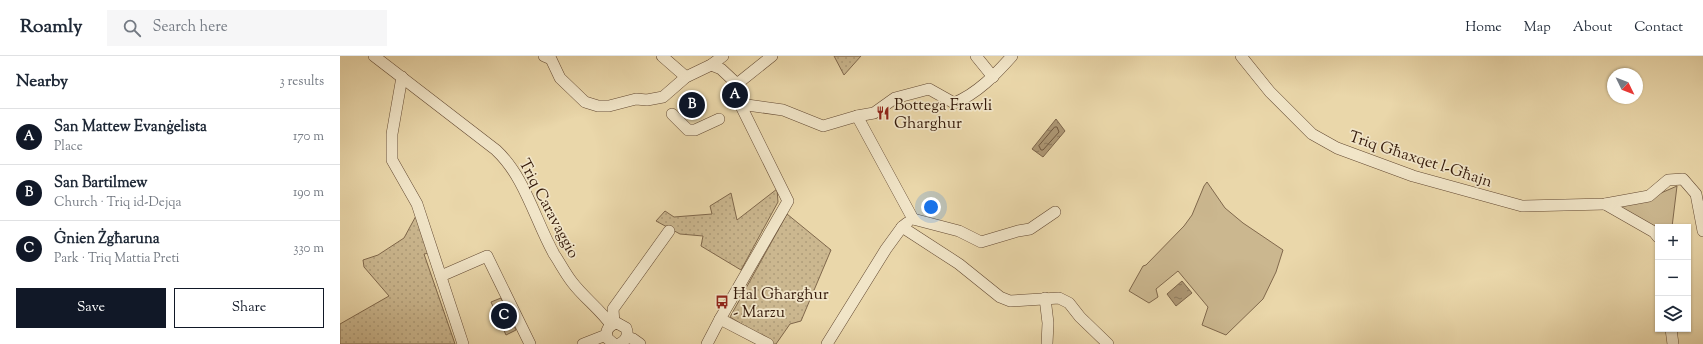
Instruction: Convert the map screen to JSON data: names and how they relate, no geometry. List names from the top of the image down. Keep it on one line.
{"streets":{"street":["Triq Għaxqet l-Għajn","Triq Caravaggio"]},"places":{"restaurant":["Bottega Frawli Gharghur"],"bus stop":["Ħal Għargħur - Marzu"]},"north":"bottom right","page":{"header":"Roamly","search":"Search here","nav":["Home","Map","About","Contact"],"heading":["Nearby","3 results"],"pins":["A","B","C"],"list":[{"mark":"A","name":"San Mattew Evanġelista","note":"Place","value":"170 m"},{"mark":"B","name":"San Bartilmew","note":"Church · Triq id-Dejqa","value":"190 m"},{"mark":"C","name":"Ġnien Żgħaruna","note":"Park · Triq Mattia Preti","value":"330 m"}],"map_buttons":["+","−"],"buttons":["Save","Share"]}}
